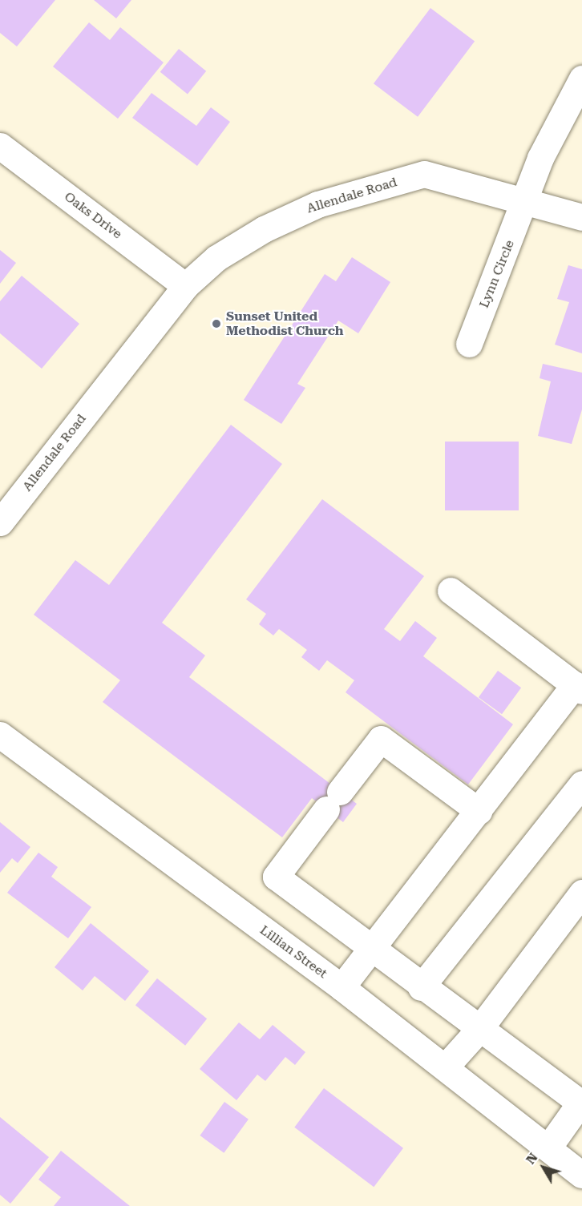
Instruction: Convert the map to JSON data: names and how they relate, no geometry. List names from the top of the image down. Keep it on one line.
{"streets":{"street":["Allendale Road","Oaks Drive","Lynn Circle","Lillian Street"]},"crossings":[["Allendale Road","Oaks Drive"],["Allendale Road","Lynn Circle"]],"places":["Sunset United Methodist Church"],"north":"top left"}
